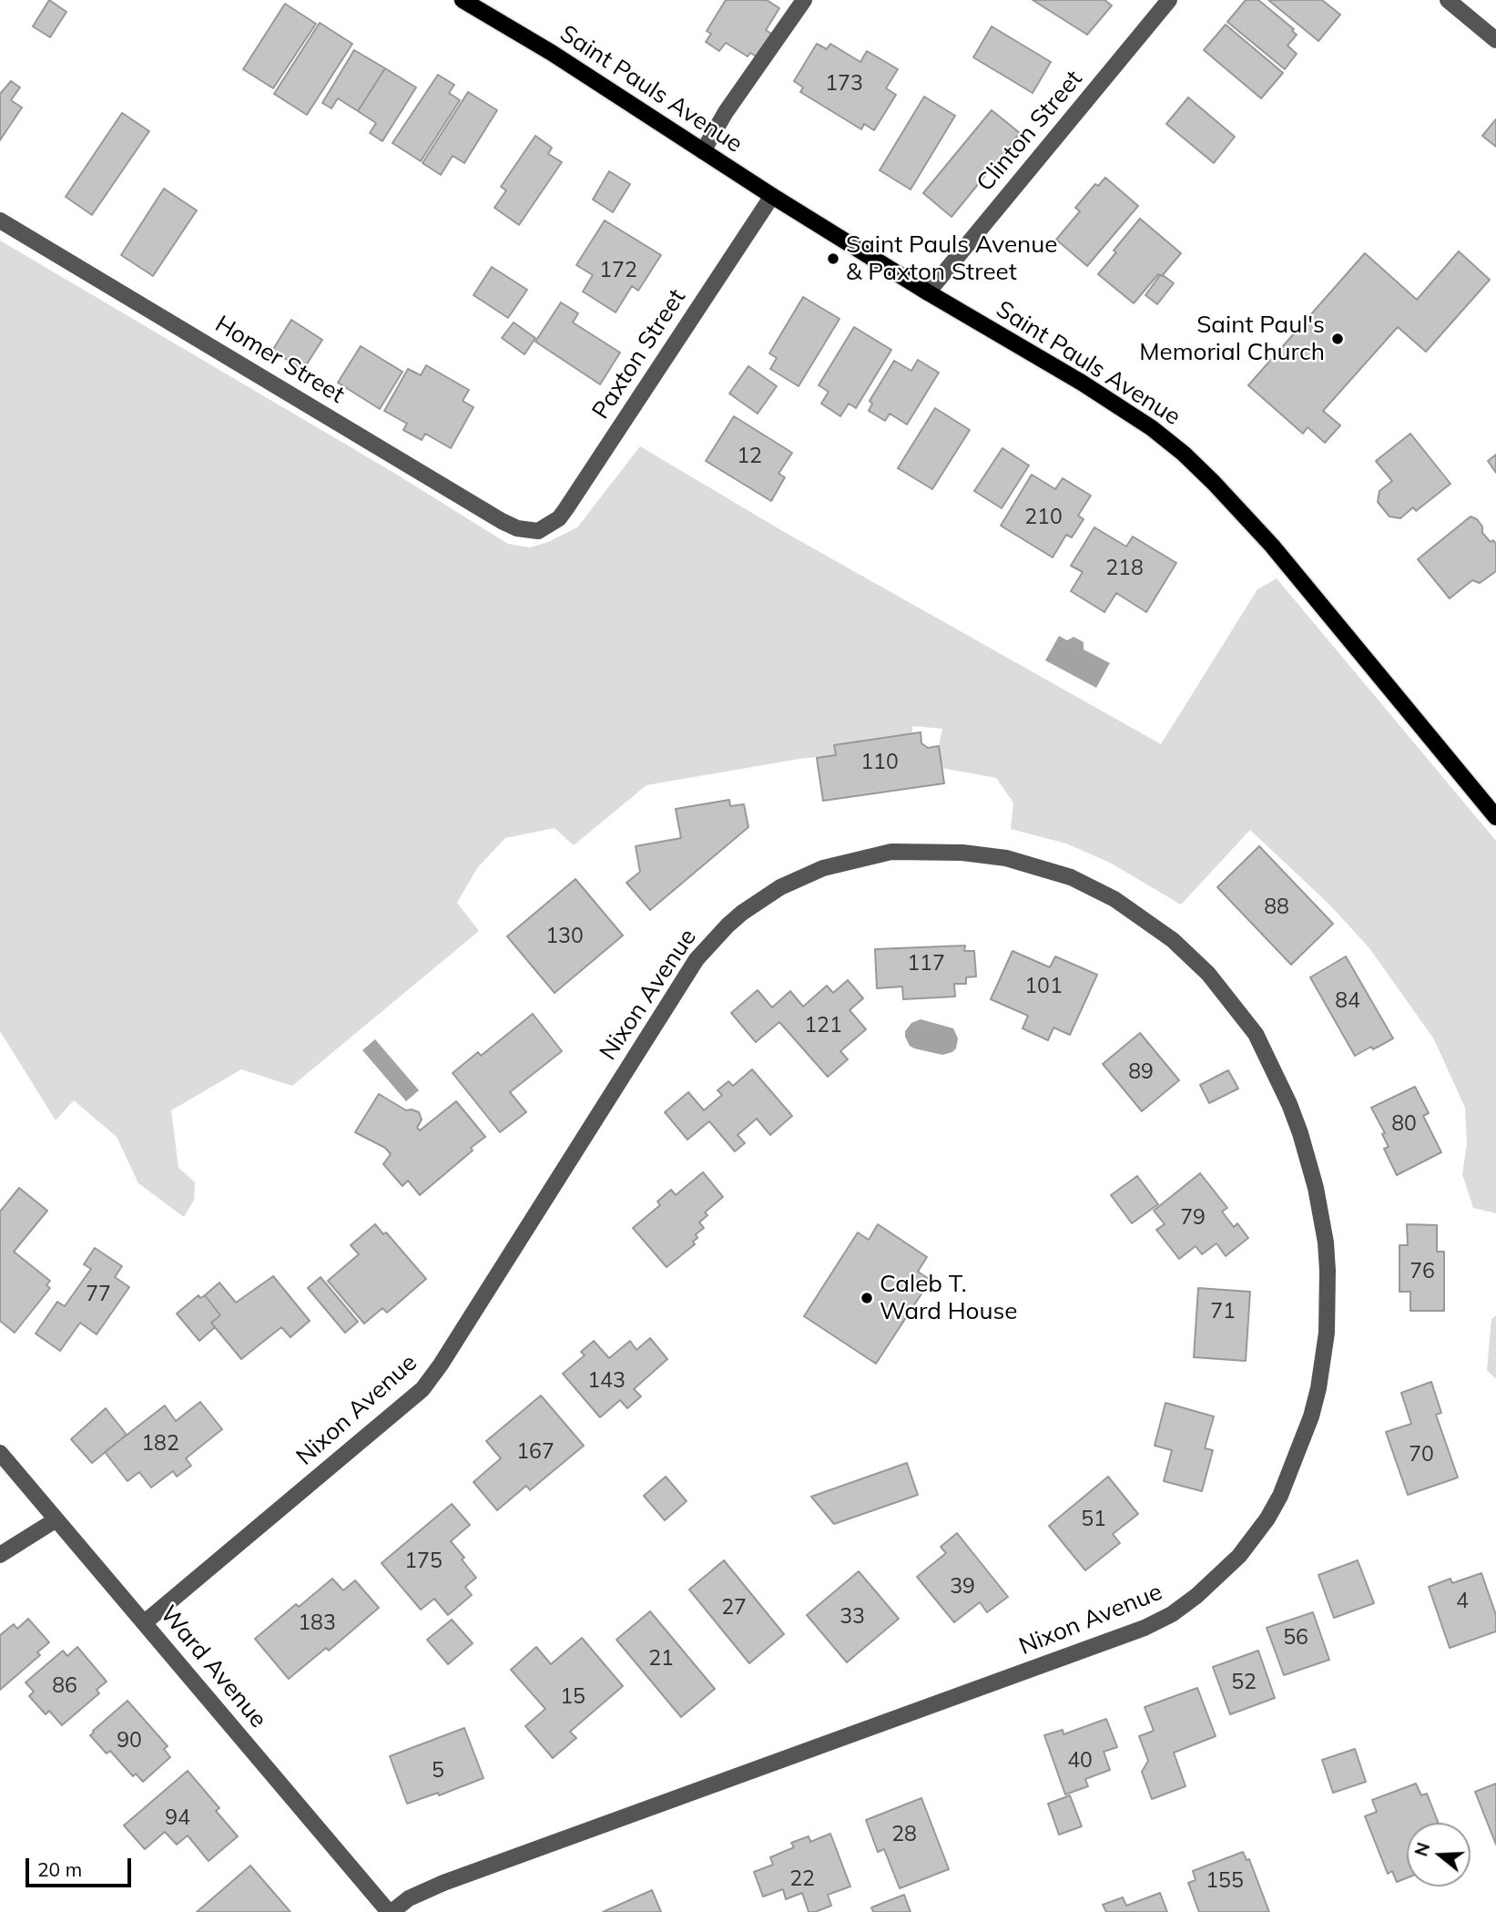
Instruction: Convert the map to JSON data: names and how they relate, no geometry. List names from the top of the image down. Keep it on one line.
{"streets":{"main road":["Saint Pauls Avenue"],"street":["Clinton Street","Paxton Street","Homer Street","Nixon Avenue","Ward Avenue"]},"crossings":[["Saint Pauls Avenue","Clinton Street"],["Saint Pauls Avenue","Paxton Street"],["Paxton Street","Homer Street"],["Nixon Avenue","Ward Avenue"]],"places":["Saint Pauls Avenue & Paxton Street","Saint Paul's Memorial Church","Caleb T. Ward House"],"house_numbers":["173","172","12","210","218","110","88","130","117","101","84","121","89","80","79","76","77","71","143","182","167","70","51","175","39","4","27","33","183","56","21","52","86","15","90","40","5","94","28","22","155"],"scale_bar":"20 m","north":"left"}
